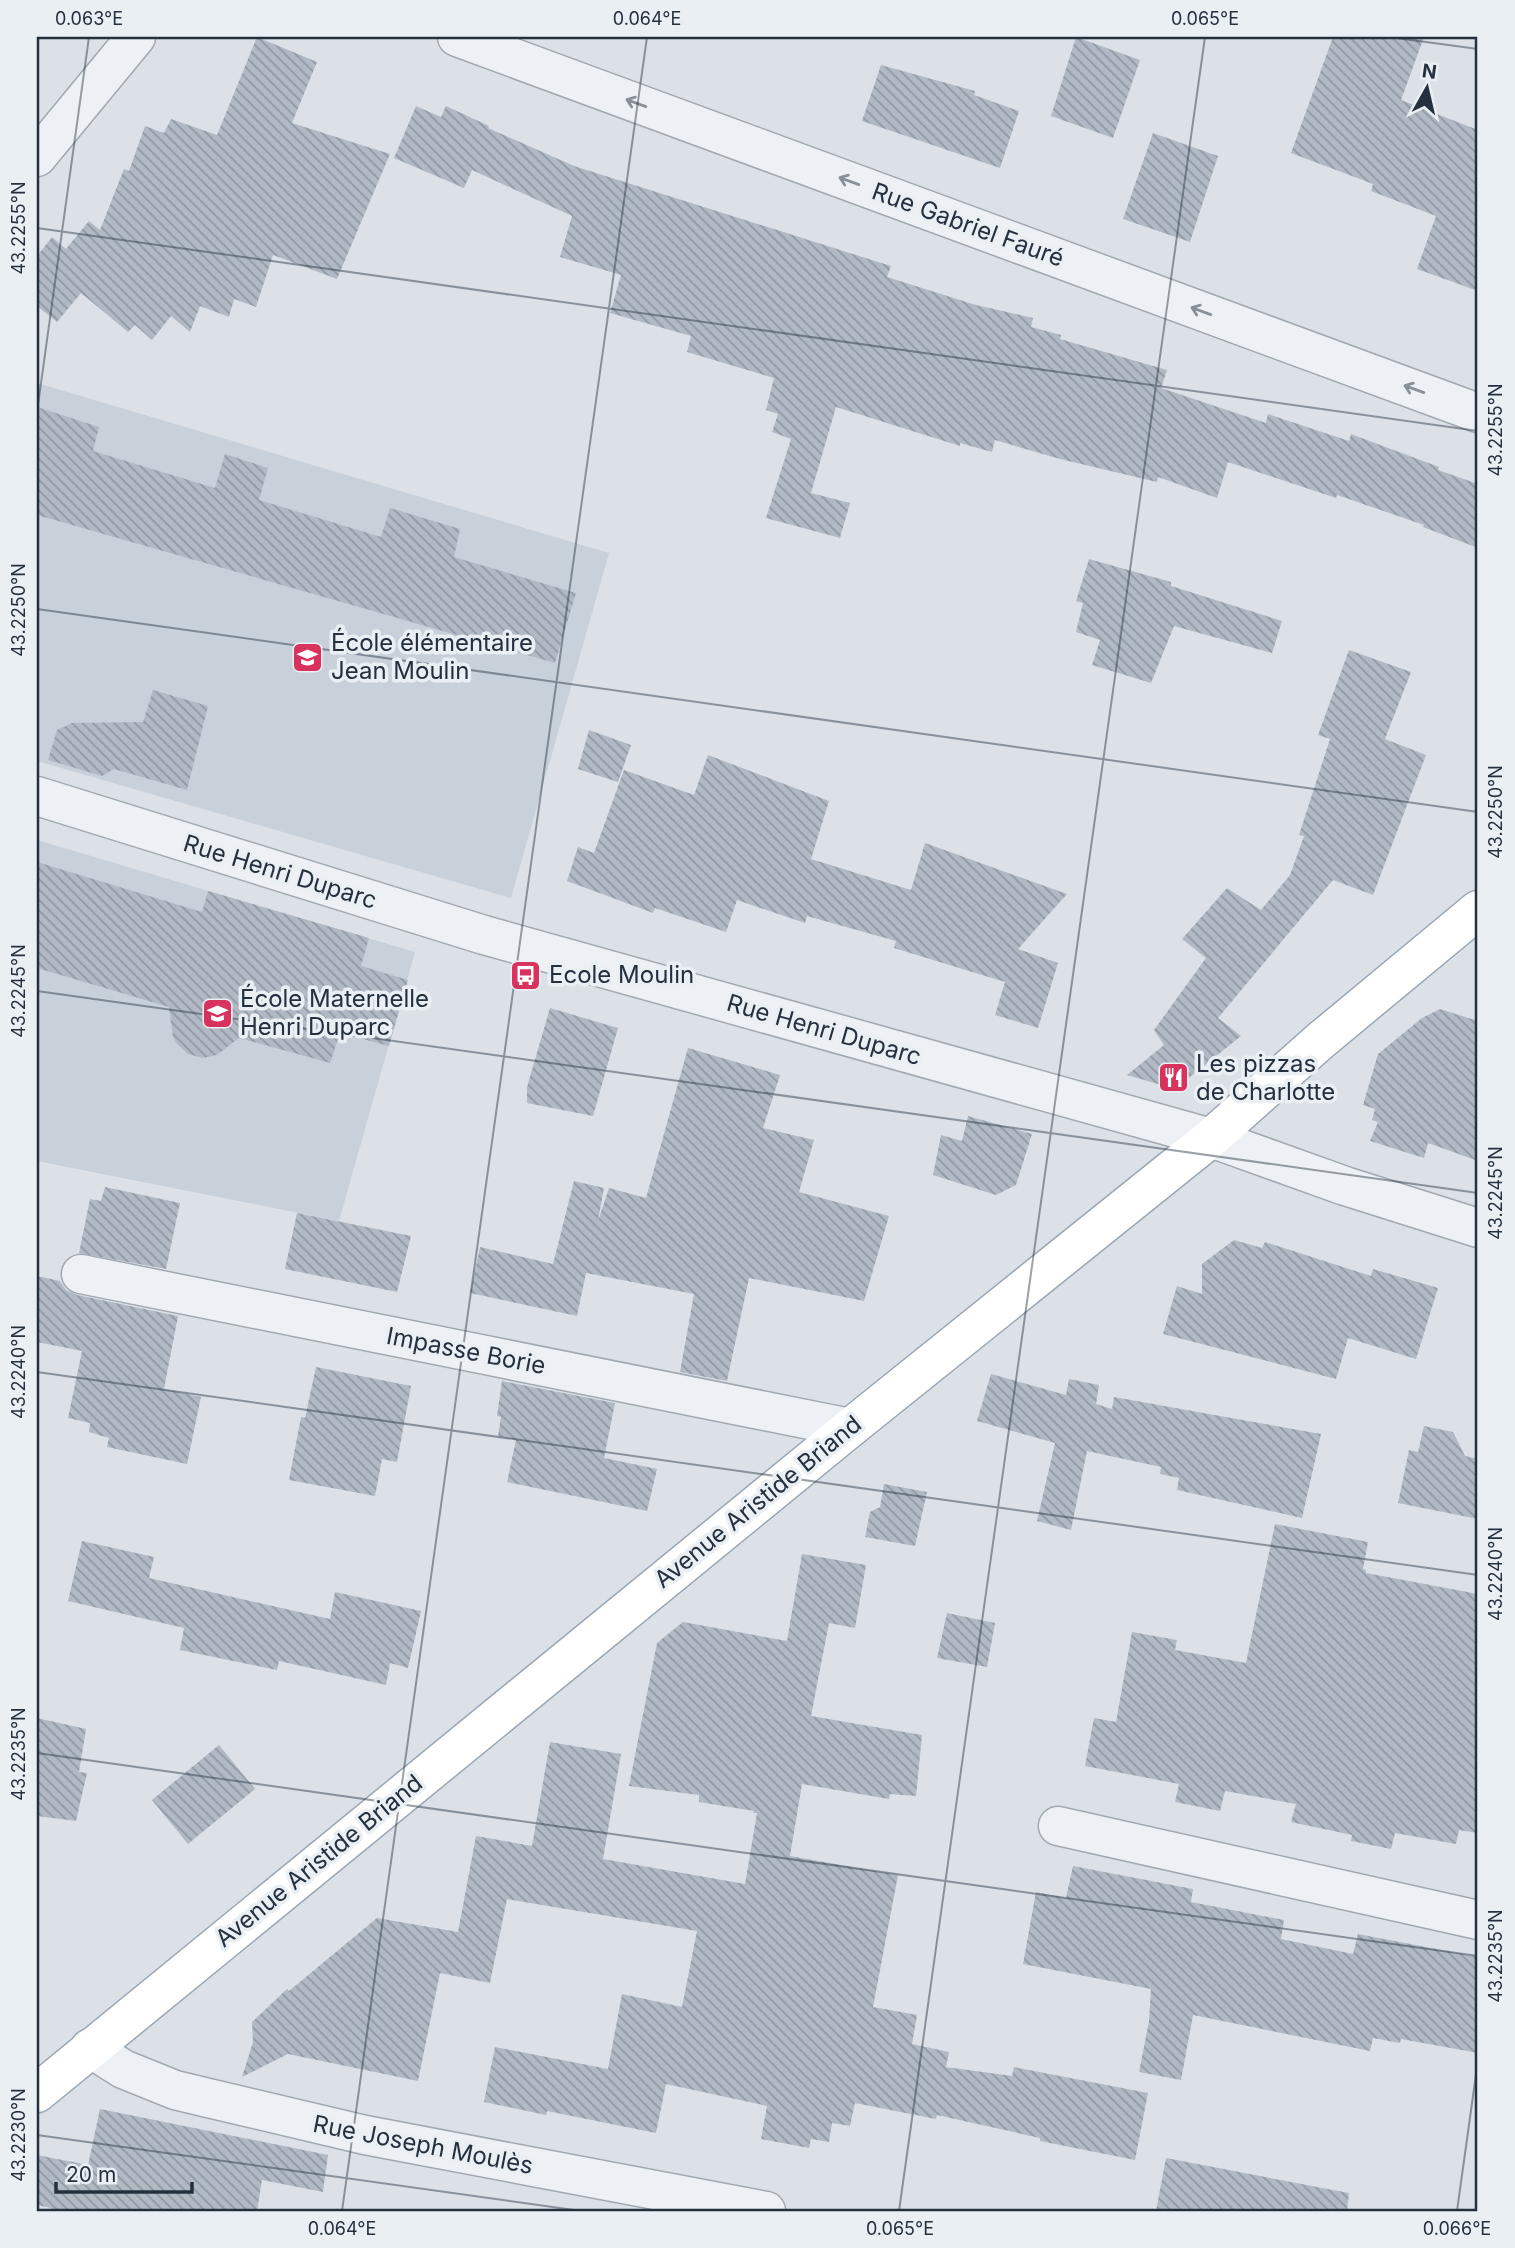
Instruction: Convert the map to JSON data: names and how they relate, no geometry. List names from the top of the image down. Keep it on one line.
{"streets":{"main road":["Avenue Aristide Briand"],"street":["Rue Gabriel Fauré","Rue Henri Duparc","Impasse Borie","Rue Joseph Moulès"]},"crossings":[["Rue Henri Duparc","Avenue Aristide Briand"],["Impasse Borie","Avenue Aristide Briand"],["Avenue Aristide Briand","Rue Joseph Moulès"]],"one_way":["Rue Gabriel Fauré"],"places":{"school or university":["École élémentaire Jean Moulin","École Maternelle Henri Duparc"],"bus stop":["Ecole Moulin"],"restaurant":["Les pizzas de Charlotte"]},"scale_bar":"20 m","north":"top","coordinates":["0.063°E","0.064°E","0.065°E","43.2255°N","43.2250°N","43.2245°N","43.2240°N","43.2235°N","43.2230°N","0.066°E"]}
